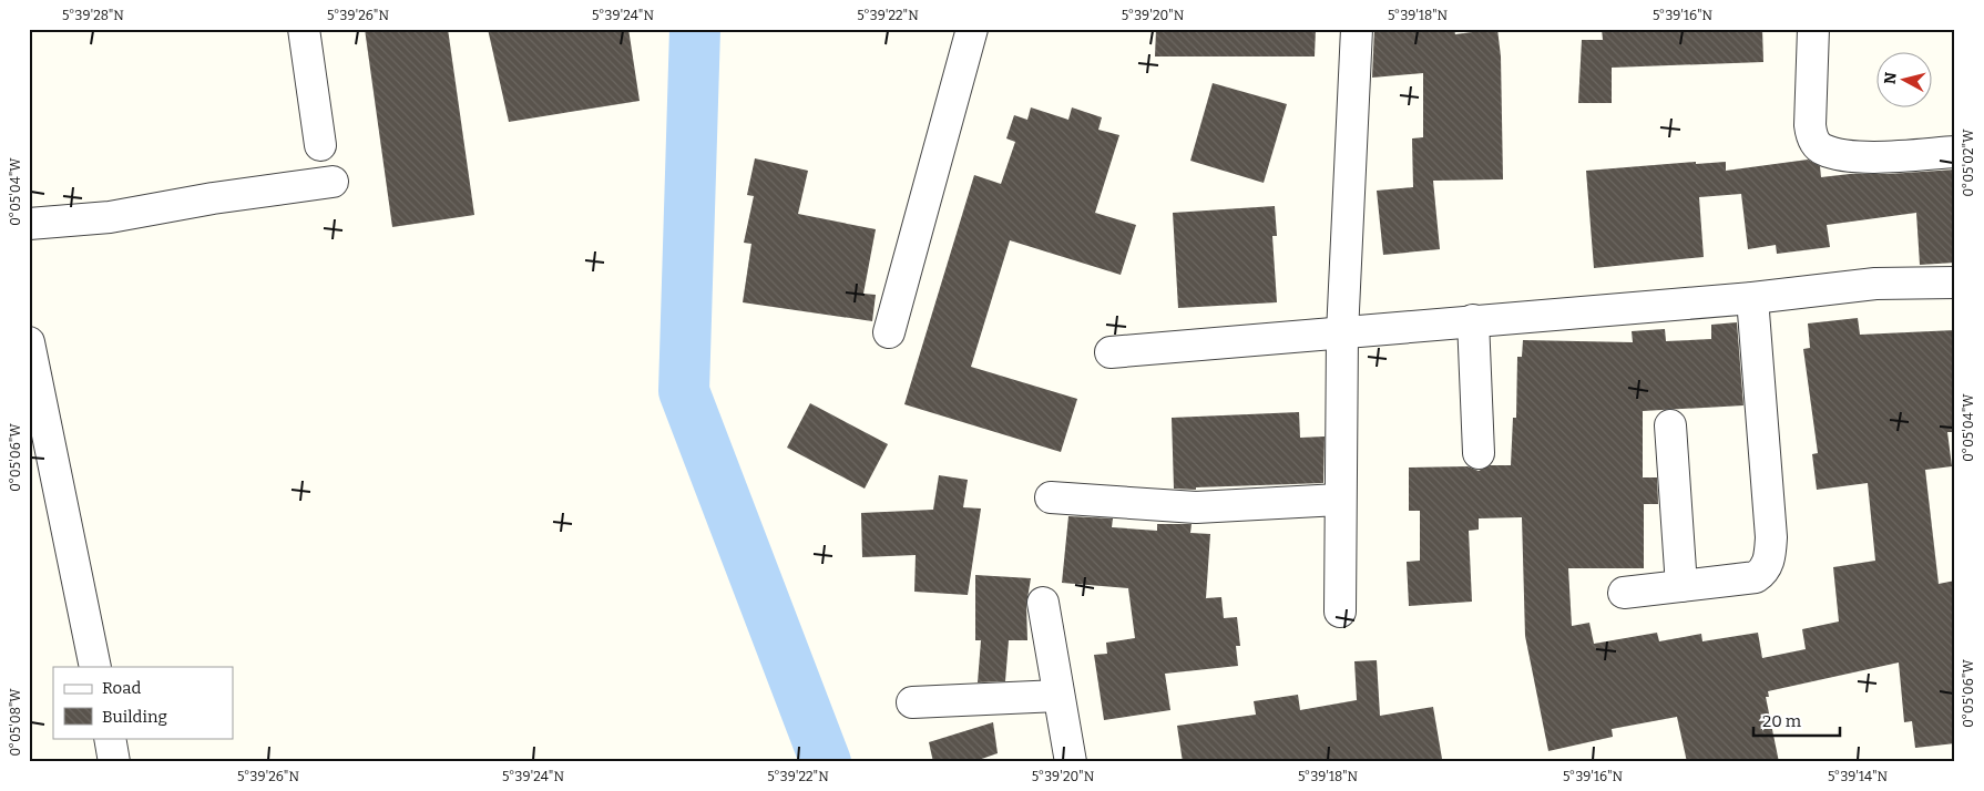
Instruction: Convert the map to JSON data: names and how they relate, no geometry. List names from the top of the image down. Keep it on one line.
{"legend":["Road","Building"],"scale_bar":"20 m","north":"left","coordinates":["5°39'28\"N","5°39'26\"N","5°39'24\"N","5°39'22\"N","5°39'20\"N","5°39'18\"N","5°39'16\"N","0°05'02\"W","0°05'04\"W","0°05'06\"W","0°05'08\"W","5°39'14\"N"]}
